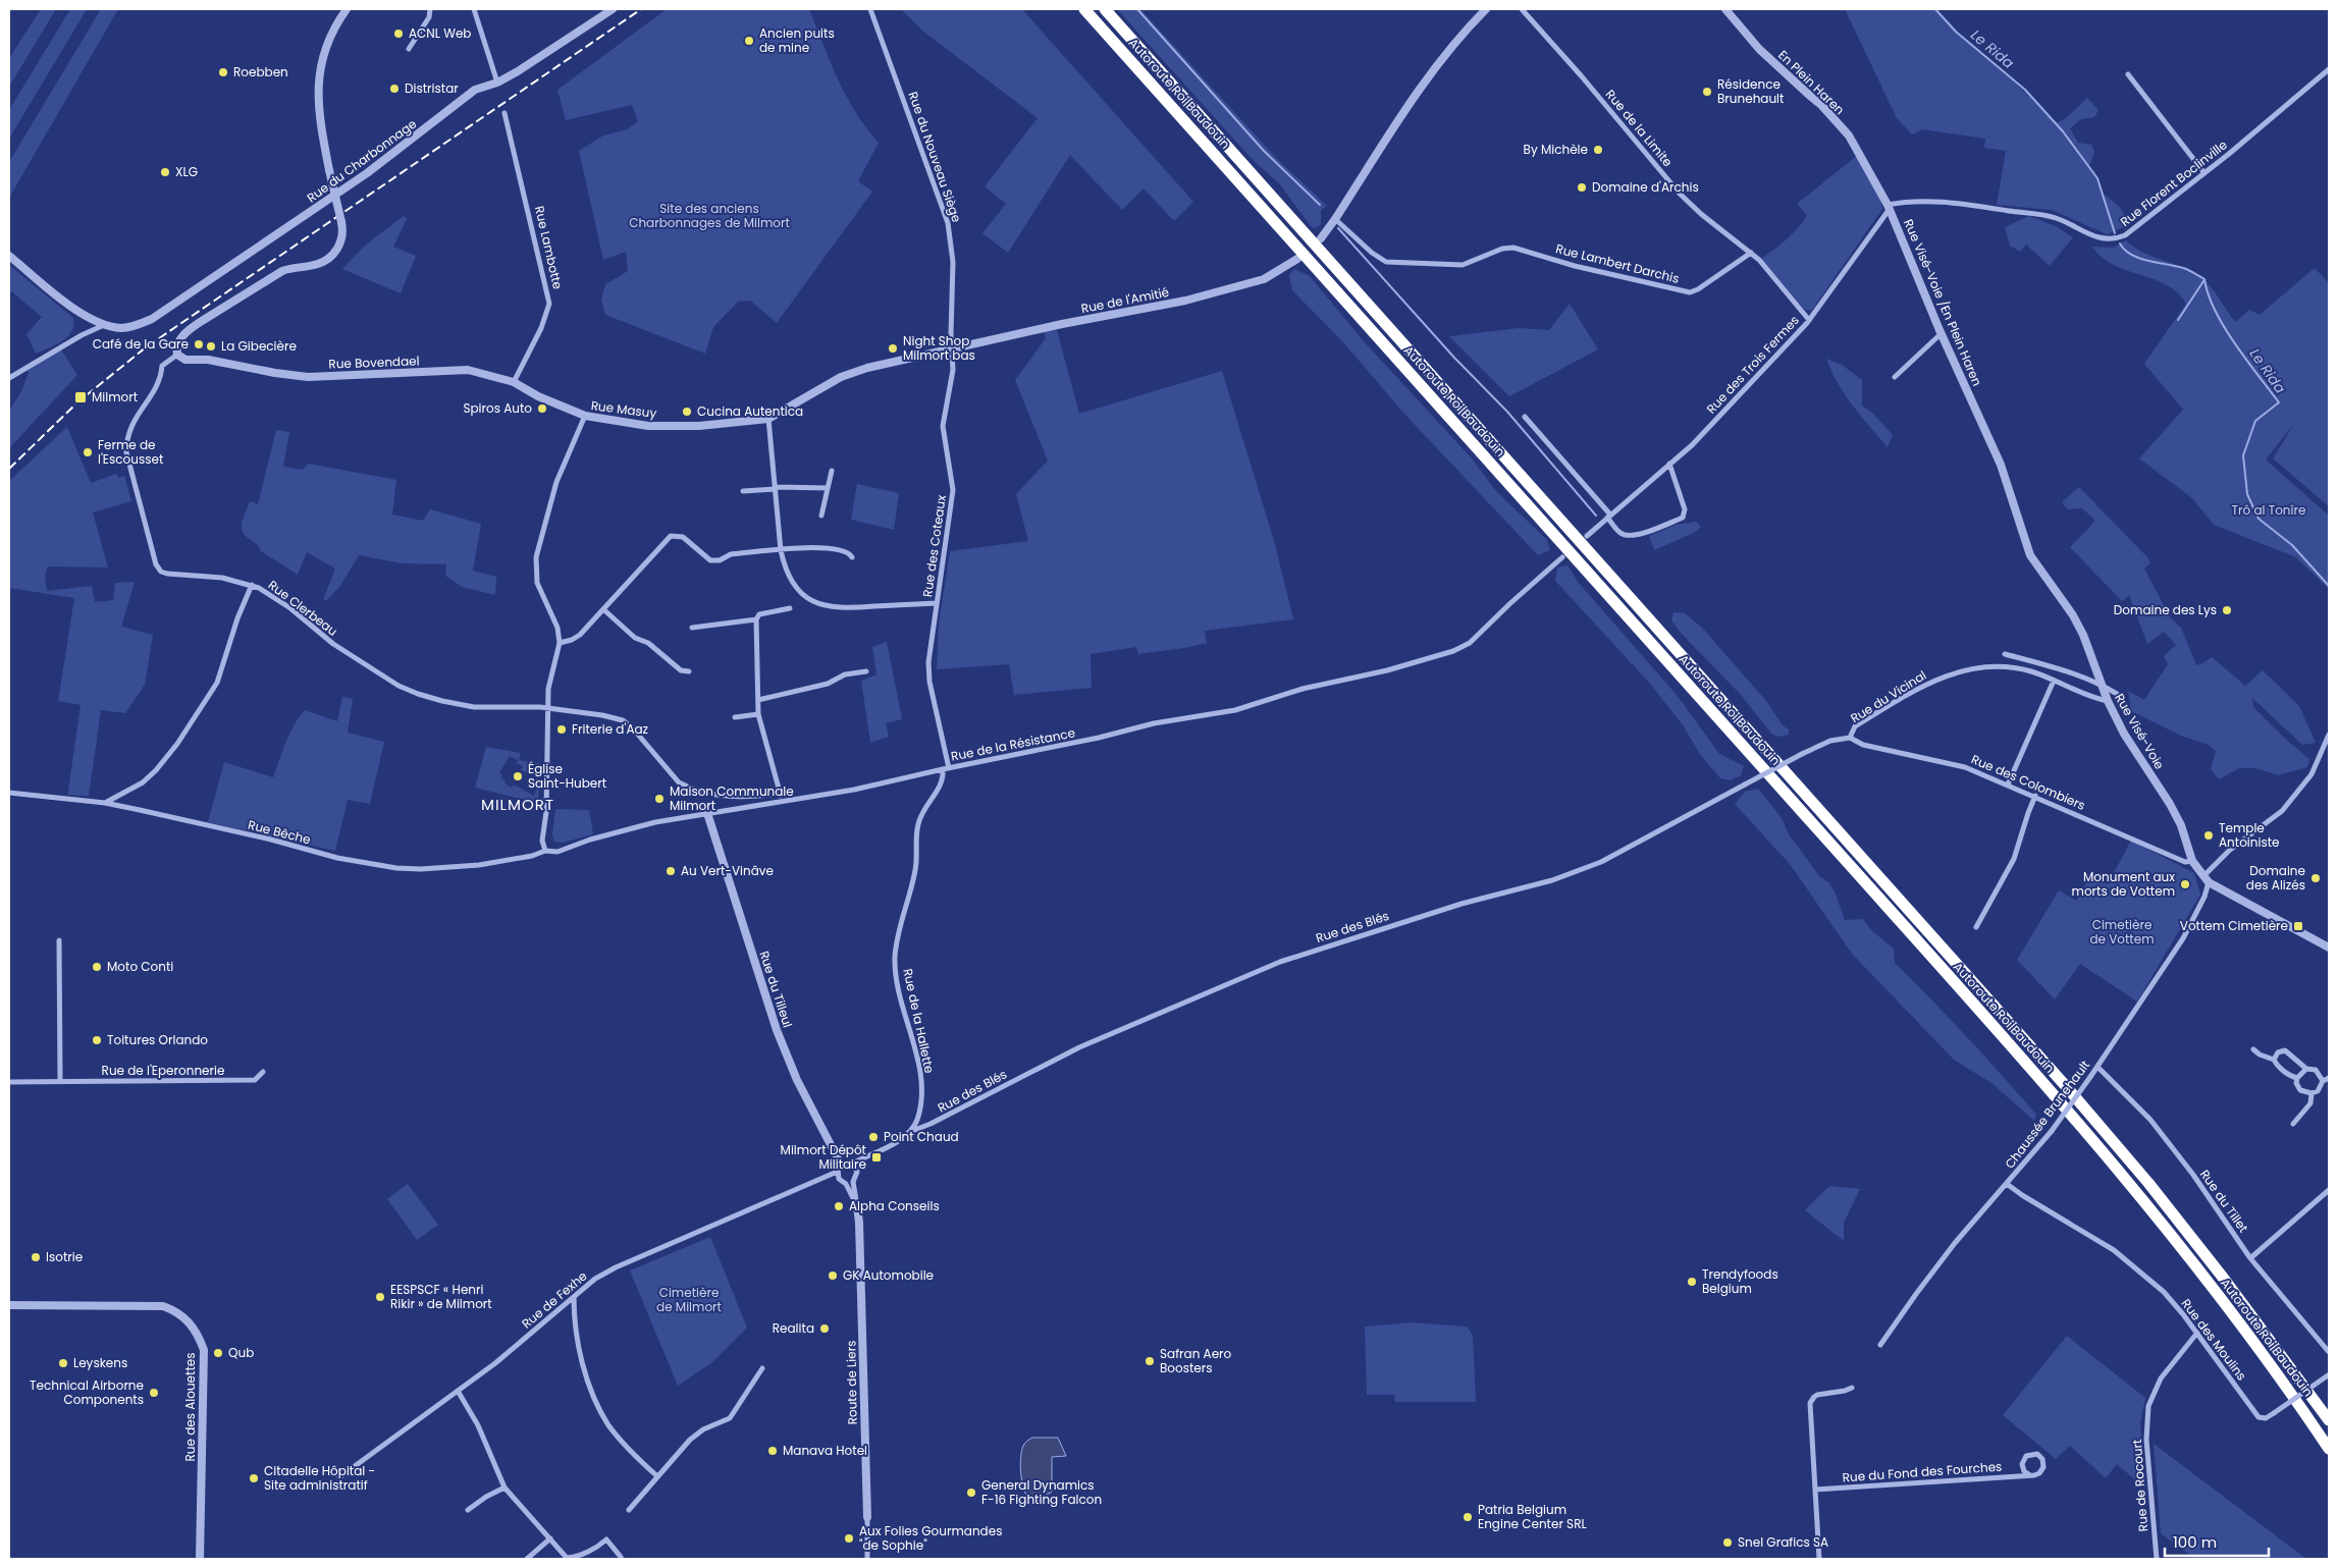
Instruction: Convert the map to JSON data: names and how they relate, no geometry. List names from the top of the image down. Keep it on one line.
{"streets":{"highway":["Autoroute Roi Baudouin"],"street":["En Plein Haren","Rue de la Limite","Rue du Nouveau Siège","Rue du Charbonnage","Rue Florent Boclinville","Rue Lambotte","Rue Lambert Darchis","Rue de l'Amitié","Rue Visé-Voie /En Plein Haren","Rue Bovendael","Rue des Trois Fermes","Rue Masuy","Rue des Coteaux","Rue Clerbeau","Rue du Vicinal","Rue Visé-Voie","Rue de la Résistance","Rue des Colombiers","Rue Bêche","Rue des Blés","Rue du Tilleul","Rue de la Hallette","Rue de l'Eperonnerie","Chaussée Brunehault","Rue du Tillet","Rue de Fexhe","Rue des Moulins","Route de Liers","Rue des Alouettes","Rue du Fond des Fourches","Rue de Rocourt"]},"crossings":[["En Plein Haren","Rue Florent Boclinville"],["En Plein Haren","Rue Visé-Voie /En Plein Haren"],["En Plein Haren","Rue des Trois Fermes"],["Rue de la Limite","Rue Lambert Darchis"],["Rue de la Limite","Rue des Trois Fermes"],["Rue du Nouveau Siège","Rue de l'Amitié"],["Rue du Nouveau Siège","Rue Masuy"],["Rue du Nouveau Siège","Rue des Coteaux"],["Rue Florent Boclinville","Rue Visé-Voie /En Plein Haren"],["Rue Florent Boclinville","Rue des Trois Fermes"],["Rue Lambotte","Rue Bovendael"],["Rue de l'Amitié","Rue Masuy"],["Rue de l'Amitié","Rue des Coteaux"],["Rue Visé-Voie /En Plein Haren","Rue des Trois Fermes"],["Rue Visé-Voie /En Plein Haren","Rue Visé-Voie"],["Rue Bovendael","Rue Masuy"],["Rue Bovendael","Rue Clerbeau"],["Rue Masuy","Rue des Coteaux"],["Rue Masuy","Rue Clerbeau"],["Rue Masuy","Rue de la Résistance"],["Rue Masuy","Rue Bêche"],["Rue des Coteaux","Rue de la Résistance"],["Rue des Coteaux","Rue de la Hallette"],["Rue du Vicinal","Rue Visé-Voie"],["Rue du Vicinal","Rue des Colombiers"],["Rue du Vicinal","Rue des Blés"],["Rue Visé-Voie","Rue des Colombiers"],["Rue Visé-Voie","Chaussée Brunehault"],["Rue de la Résistance","Rue Bêche"],["Rue de la Résistance","Rue du Tilleul"],["Rue de la Résistance","Rue de la Hallette"],["Rue des Blés","Rue de la Hallette"],["Rue du Tilleul","Rue de Fexhe"],["Rue du Tilleul","Route de Liers"],["Chaussée Brunehault","Rue du Tillet"],["Chaussée Brunehault","Rue des Moulins"],["Rue de Fexhe","Route de Liers"],["Rue des Moulins","Rue de Rocourt"]],"districts":["MILMORT"],"water":["Le Rida"],"parks":["Site des anciens Charbonnages de Milmort","Trô al Tonîre","Cimetière de Vottem","Cimetière de Milmort"],"places":{"other":["ACNL Web","Ancien puits de mine","Roebben","Distristar","Résidence Brunehault","By Michèle","XLG","Domaine d'Archis","Café de la Gare","La Gibecière","Night Shop Milmort bas","Spiros Auto","Cucina Autentica","Ferme de l'Escousset","Domaine des Lys","Friterie d'Aaz","Église Saint-Hubert","Maison Communale Milmort","Temple Antoiniste","Au Vert-Vinâve","Domaine des Alizés","Monument aux morts de Vottem","Moto Conti","Toitures Orlando","Point Chaud","Alpha Conseils","Isotrie","GK Automobile","Trendyfoods Belgium","EESPSCF « Henri Rikir » de Milmort","Realita","Qub","Safran Aero Boosters","Leyskens","Technical Airborne Components","Manava Hotel","Citadelle Hôpital - Site administratif","General Dynamics F-16 Fighting Falcon","Patria Belgium Engine Center SRL","Aux Folies Gourmandes \"de Sophie\"","Snel Grafics SA"],"transit":["Milmort","Vottem Cimetière","Milmort Dépôt Militaire"]},"scale_bar":"100 m"}
